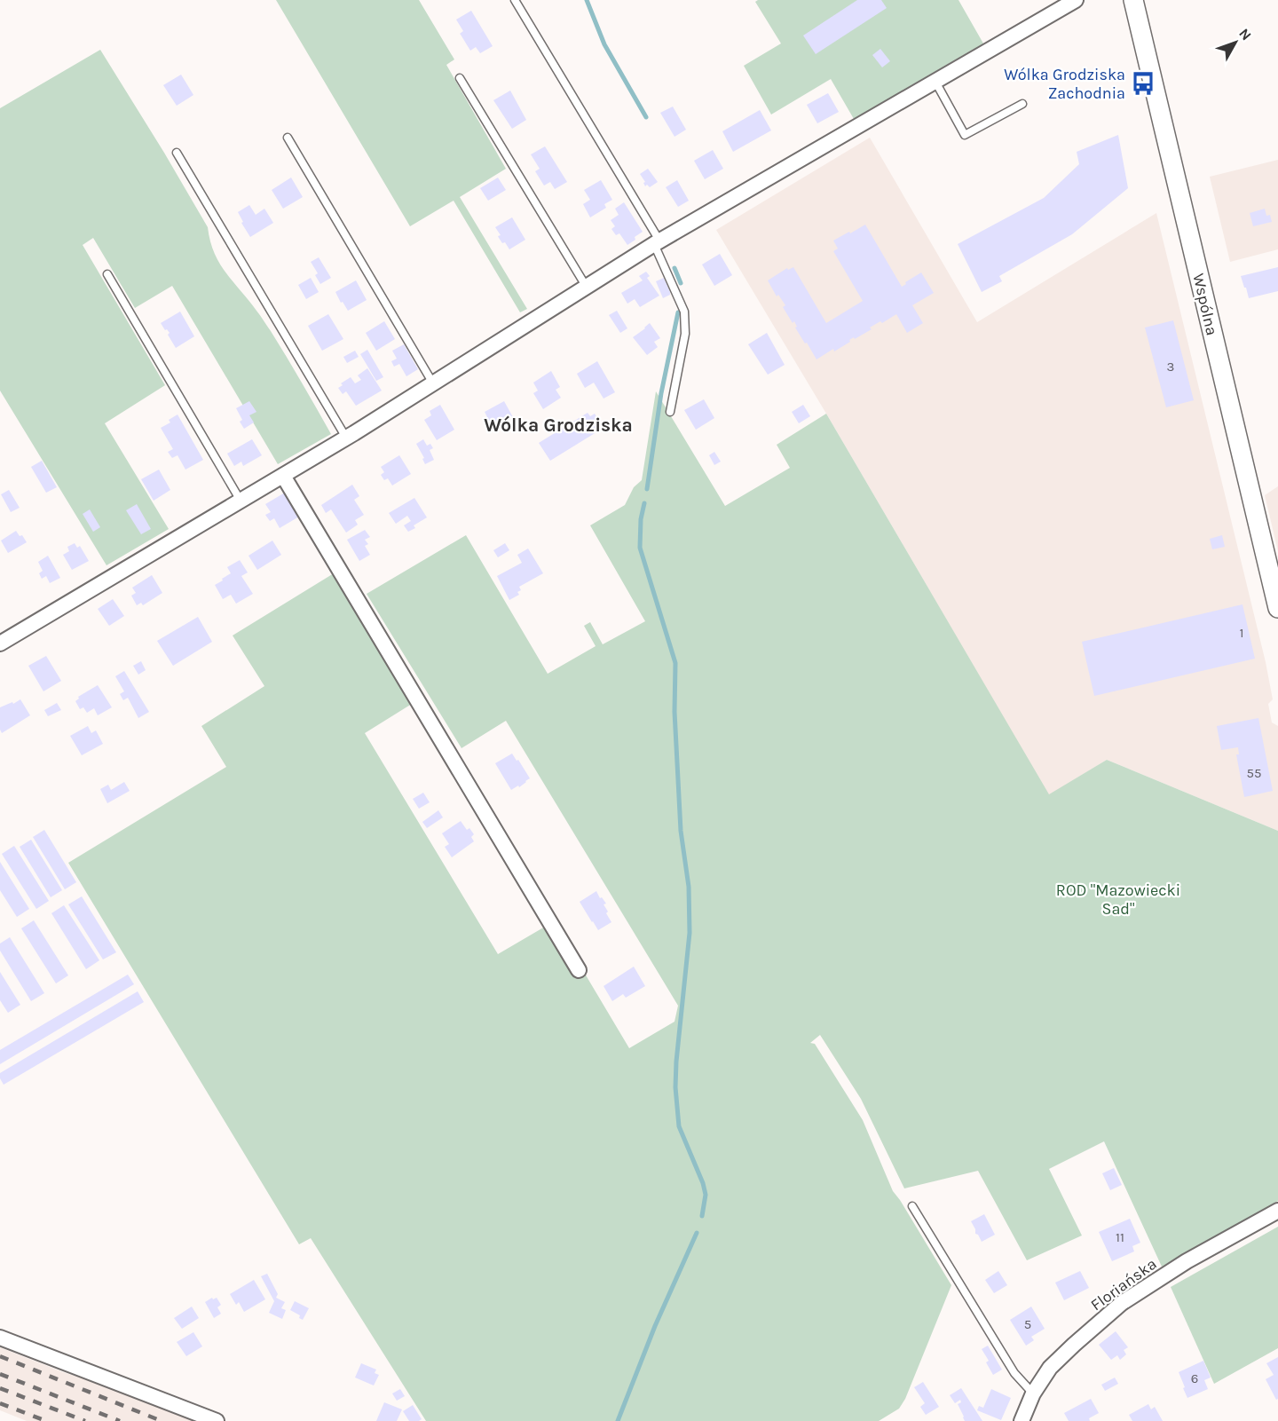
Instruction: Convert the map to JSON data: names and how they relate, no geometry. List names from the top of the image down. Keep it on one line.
{"streets":{"street":["Wspólna","Floriańska"]},"districts":["Wólka Grodziska"],"parks":["ROD \"Mazowiecki Sad\""],"places":{"bus stop":["Wólka Grodziska Zachodnia"]},"house_numbers":["3","1","55","11","5","6"],"north":"top right"}
